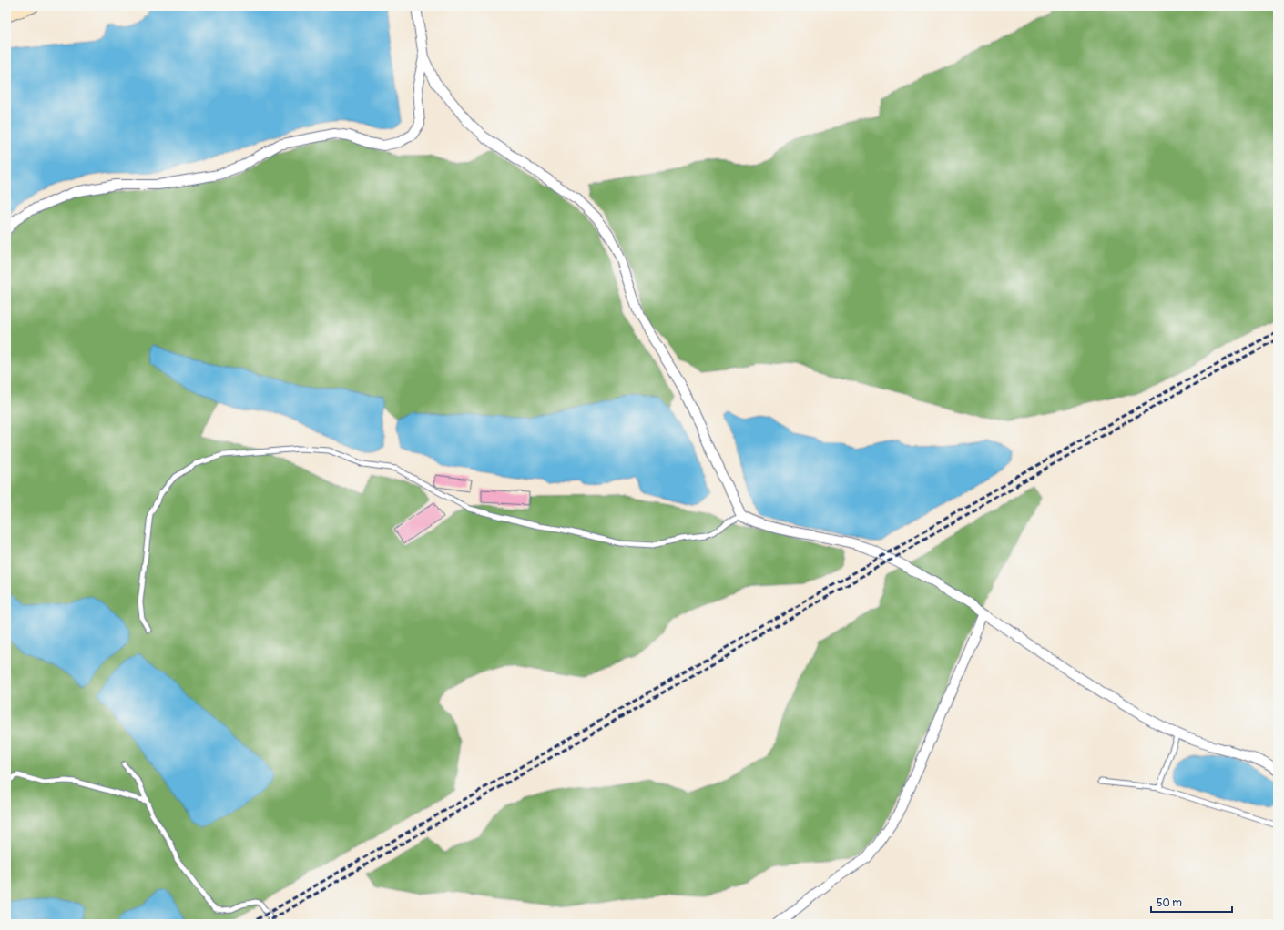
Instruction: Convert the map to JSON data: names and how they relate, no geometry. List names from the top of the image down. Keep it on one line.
{"scale_bar":"50 m"}
